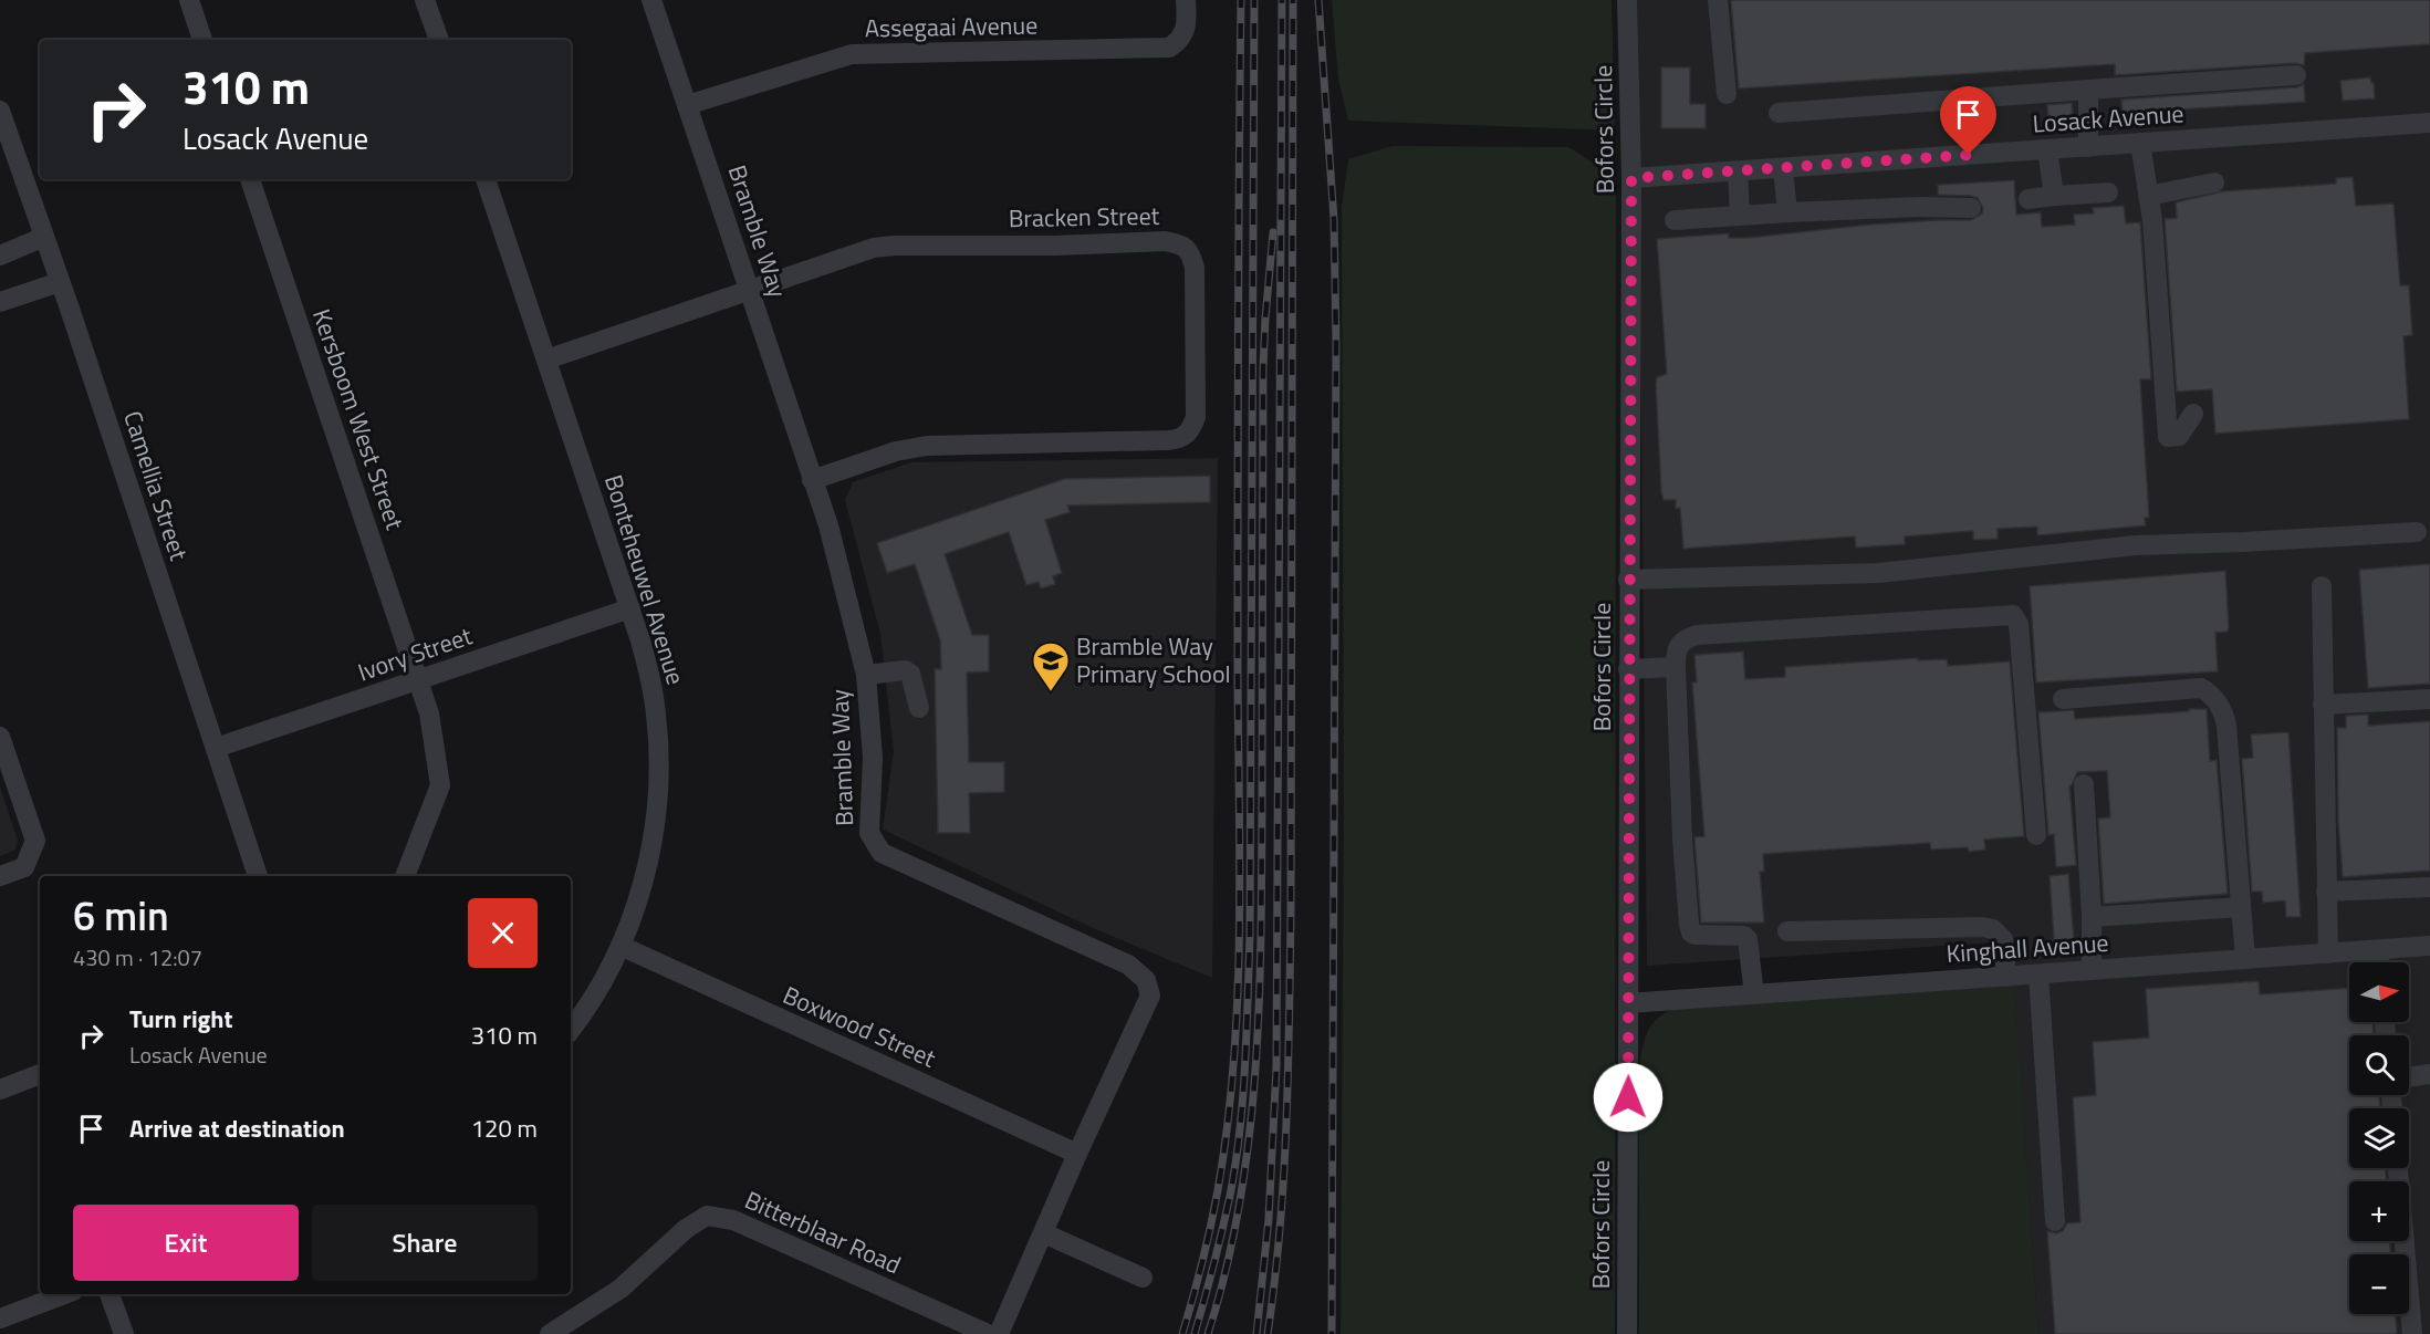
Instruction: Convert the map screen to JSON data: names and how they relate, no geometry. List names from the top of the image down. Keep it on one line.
{"streets":{"street":["Assegaai Avenue","Losack Avenue","Bofors Circle","Bracken Street","Bramble Way","Kersboom West Street","Camellia Street","Bonteheuwel Avenue","Ivory Street","Kinghall Avenue","Boxwood Street","Bitterblaar Road"]},"crossings":[["Assegaai Avenue","Bramble Way"],["Losack Avenue","Bofors Circle"],["Bofors Circle","Kinghall Avenue"],["Bracken Street","Bramble Way"],["Bracken Street","Bonteheuwel Avenue"],["Bramble Way","Boxwood Street"],["Kersboom West Street","Ivory Street"],["Camellia Street","Ivory Street"],["Bonteheuwel Avenue","Ivory Street"],["Bonteheuwel Avenue","Boxwood Street"]],"places":{"school or university":["Bramble Way Primary School"]},"north":"right","page":{"turn":["310 m","Losack Avenue"],"heading":["6 min","430 m · 12:07"],"map_buttons":["+","−"],"list":[{"name":"Turn right","note":"Losack Avenue","value":"310 m"},{"name":"Arrive at destination","value":"120 m"}],"buttons":["Exit","Share"]}}
